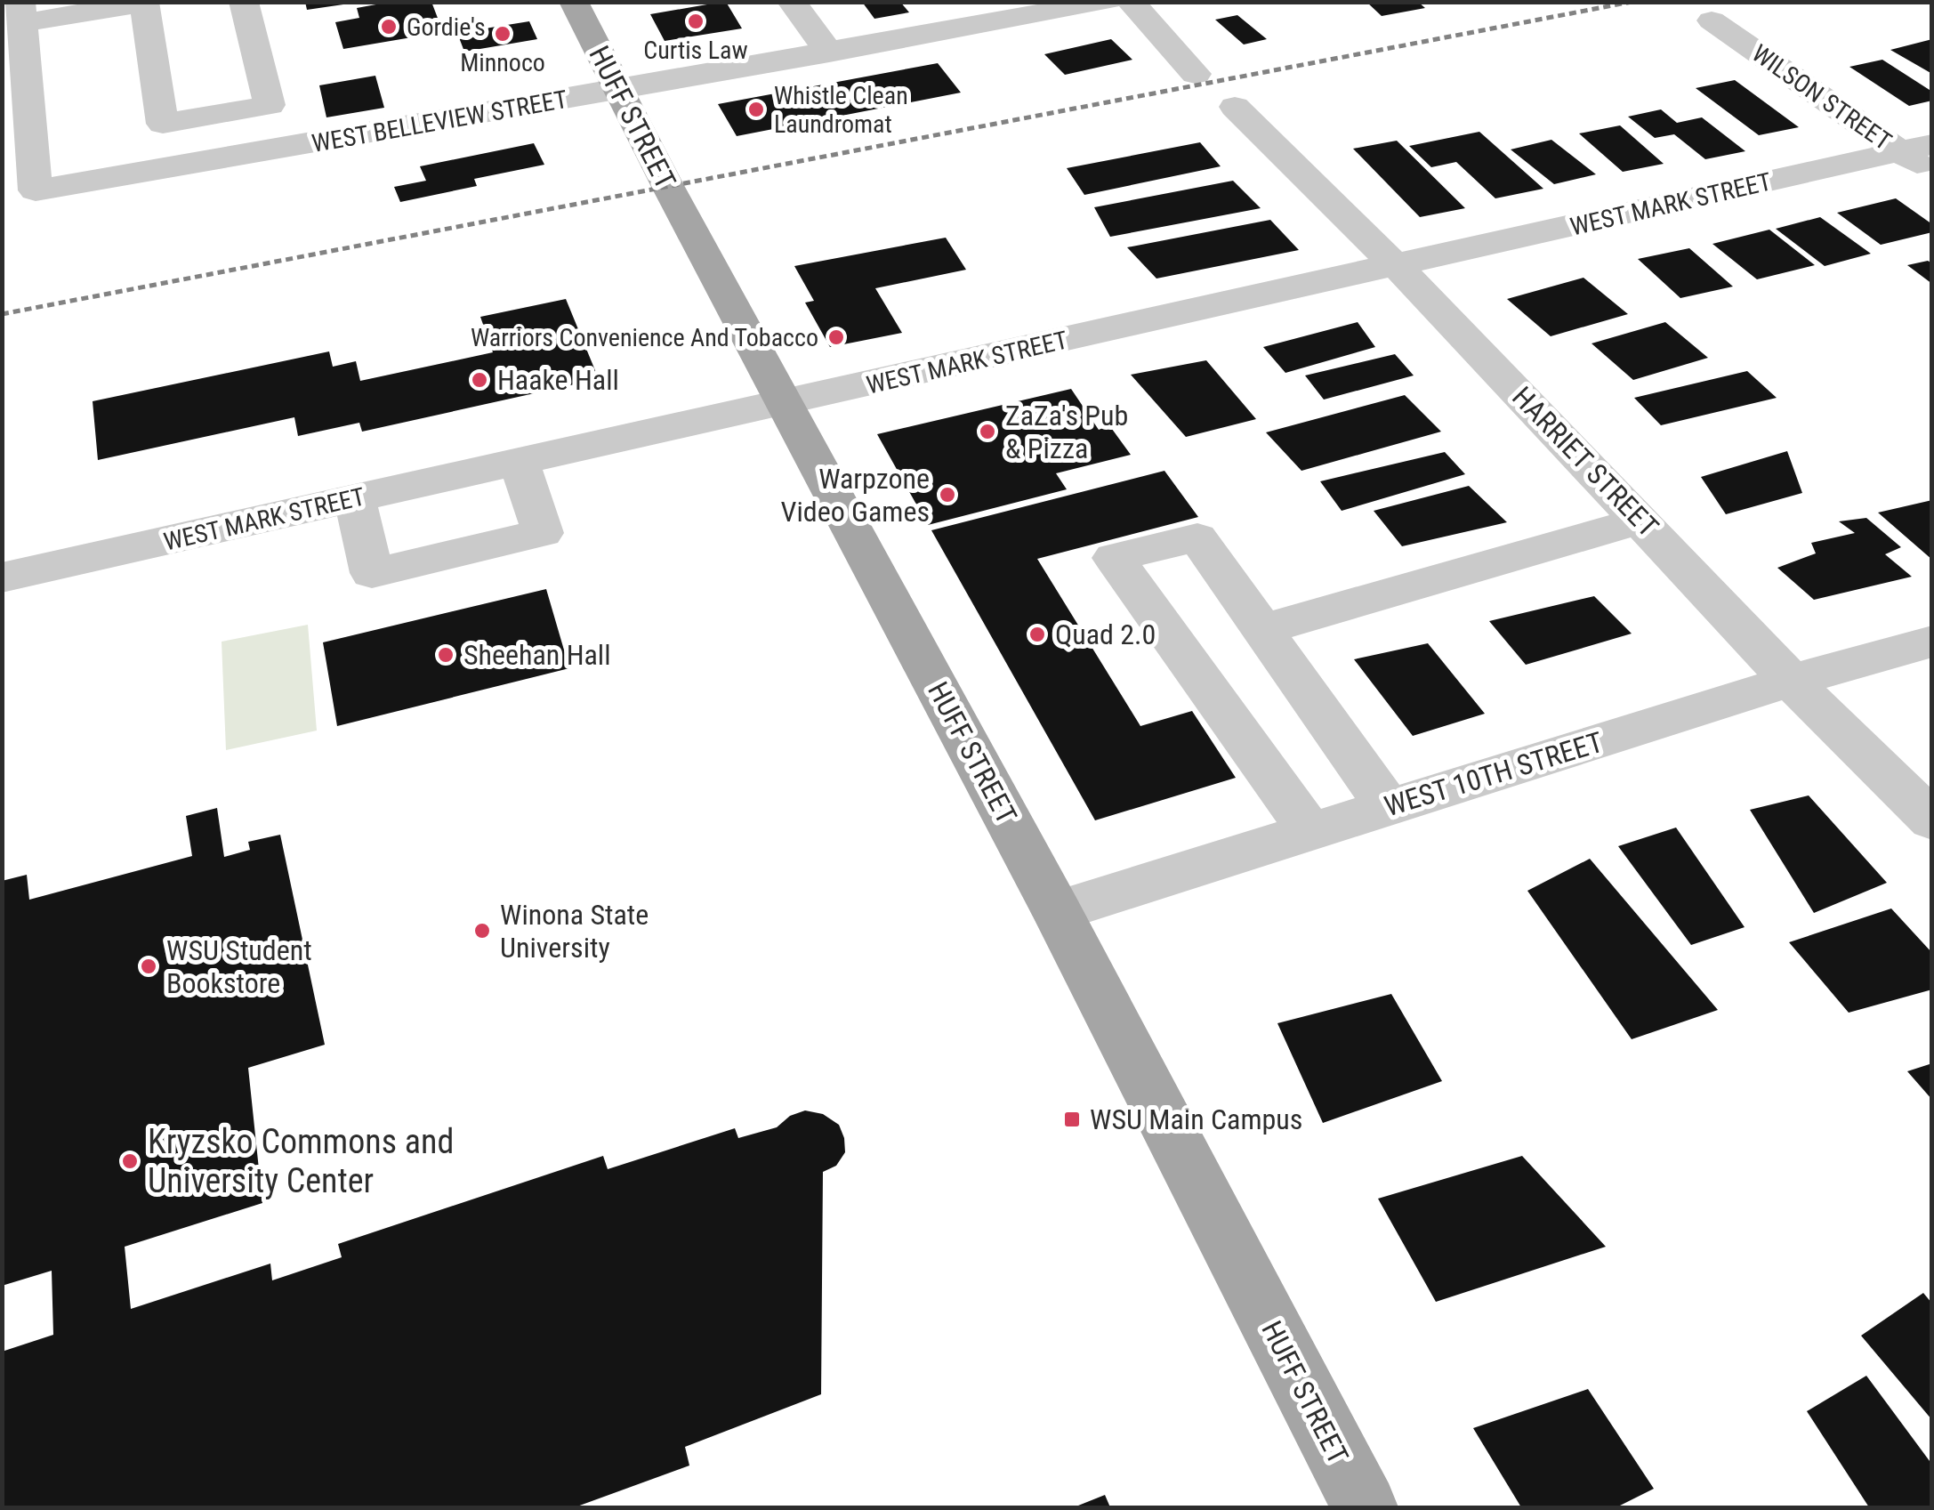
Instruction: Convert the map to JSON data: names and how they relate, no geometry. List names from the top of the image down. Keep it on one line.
{"streets":{"main road":["HUFF STREET"],"street":["WILSON STREET","WEST BELLEVIEW STREET","WEST MARK STREET","HARRIET STREET","WEST 10TH STREET"]},"crossings":[["WILSON STREET","WEST MARK STREET"],["HUFF STREET","WEST BELLEVIEW STREET"],["HUFF STREET","WEST MARK STREET"],["HUFF STREET","WEST 10TH STREET"],["WEST MARK STREET","HARRIET STREET"],["HARRIET STREET","WEST 10TH STREET"]],"places":{"other":["Curtis Law","Gordie's","Minnoco","Whistle Clean Laundromat","Warriors Convenience And Tobacco","Haake Hall","ZaZa's Pub & Pizza","Warpzone Video Games","Quad 2.0","Sheehan Hall","Winona State University","WSU Student Bookstore","Kryzsko Commons and University Center"],"transit":["WSU Main Campus"]}}
